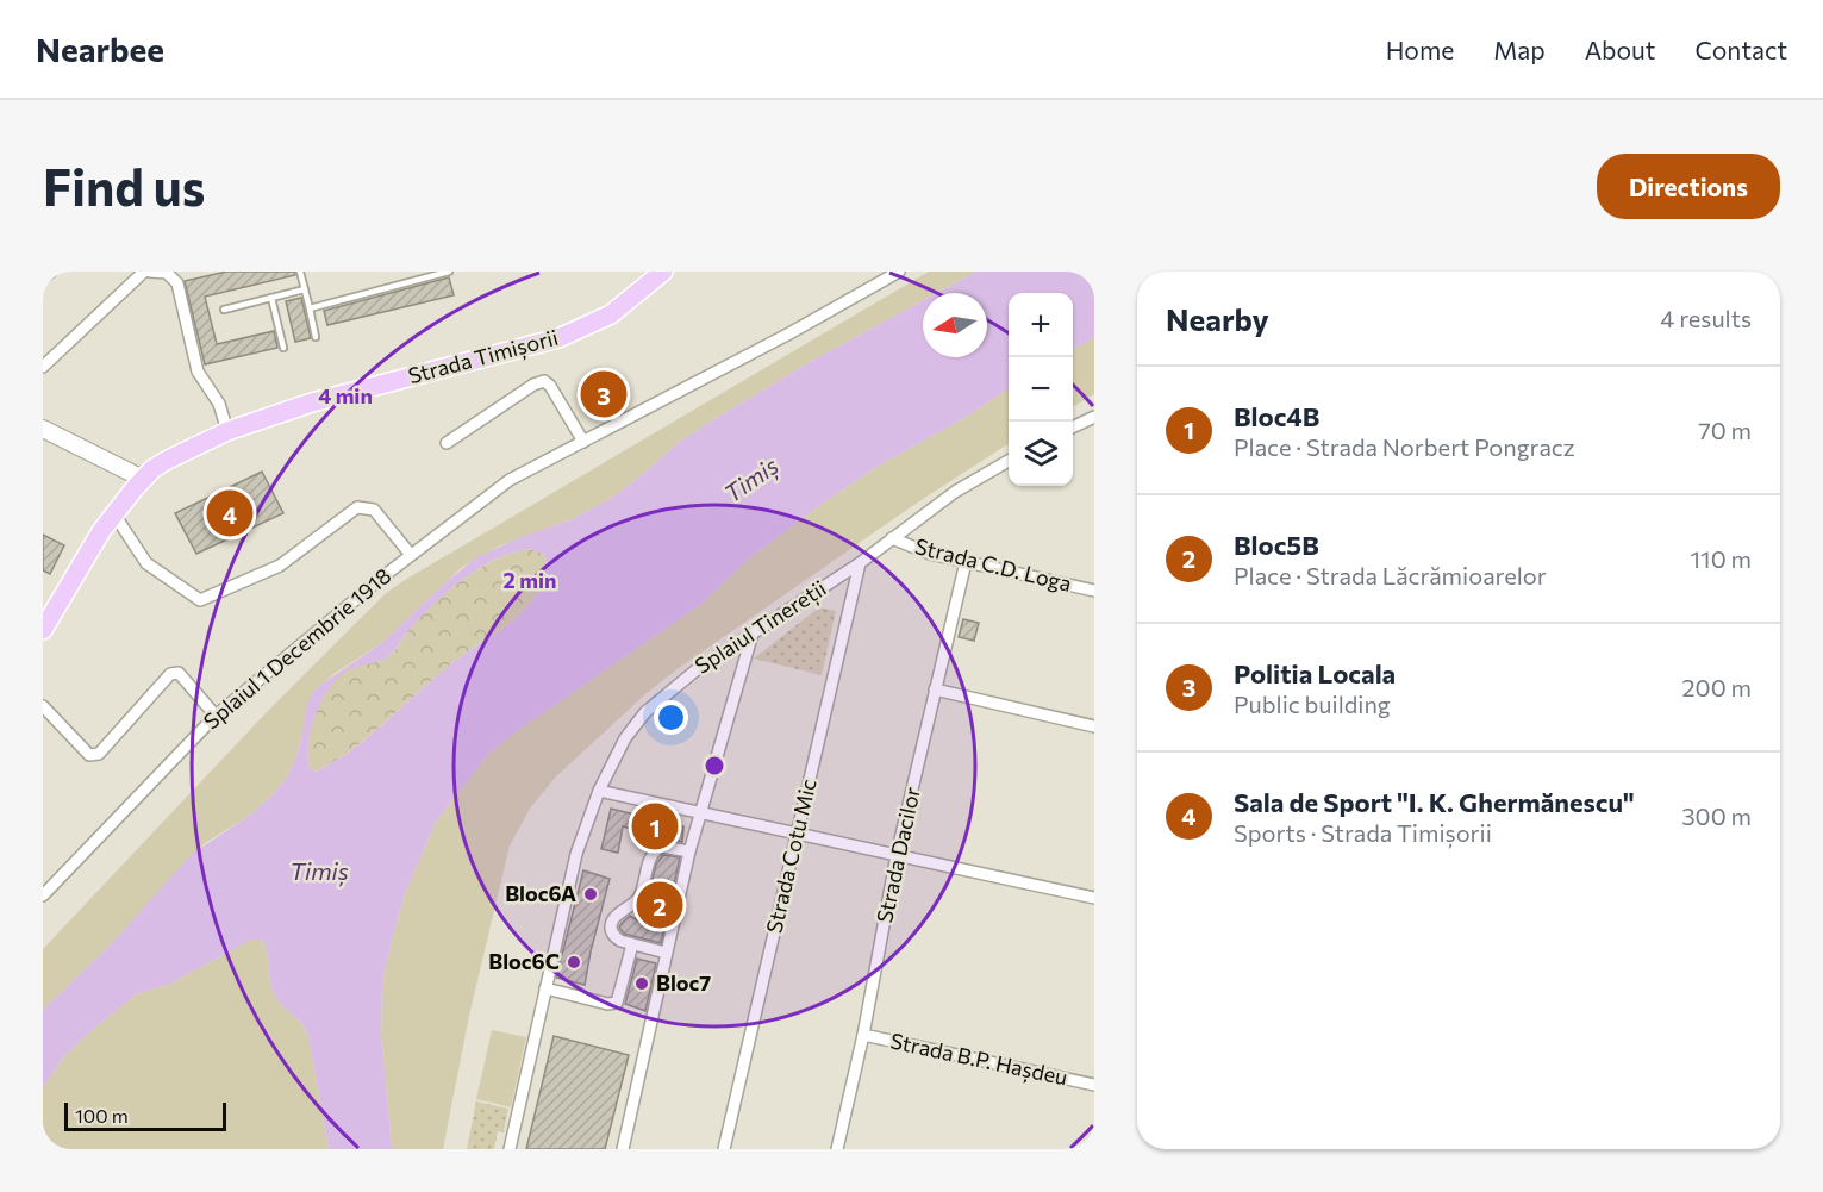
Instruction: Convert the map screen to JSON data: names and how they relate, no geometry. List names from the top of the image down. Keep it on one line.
{"streets":{"main road":["Strada Timișorii"],"street":["Strada C.D. Loga","Splaiul Tinereții","Splaiul 1 Decembrie 1918","Strada Dacilor","Strada Cotu Mic","Strada B.P. Hașdeu"]},"crossings":[["Strada C.D. Loga","Splaiul Tinereții"],["Strada C.D. Loga","Strada Dacilor"],["Splaiul Tinereții","Strada Cotu Mic"],["Strada Dacilor","Strada B.P. Hașdeu"]],"water":["Timiș"],"places":["Bloc6A","Bloc6C","Bloc7"],"scale_bar":"100 m","north":"left","page":{"header":"Nearbee","nav":["Home","Map","About","Contact"],"buttons":"Directions","title":"Find us","heading":["Nearby","4 results"],"map_buttons":["+","−"],"list":[{"mark":"1","name":"Bloc4B","note":"Place · Strada Norbert Pongracz","value":"70 m"},{"mark":"2","name":"Bloc5B","note":"Place · Strada Lăcrămioarelor","value":"110 m"},{"mark":"3","name":"Politia Locala","note":"Public building","value":"200 m"},{"mark":"4","name":"Sala de Sport \"I. K. Ghermănescu\"","note":"Sports · Strada Timișorii","value":"300 m"}],"pins":["3","4","1","2"],"scale":"100 m"},"rings":["4 min","2 min"]}
